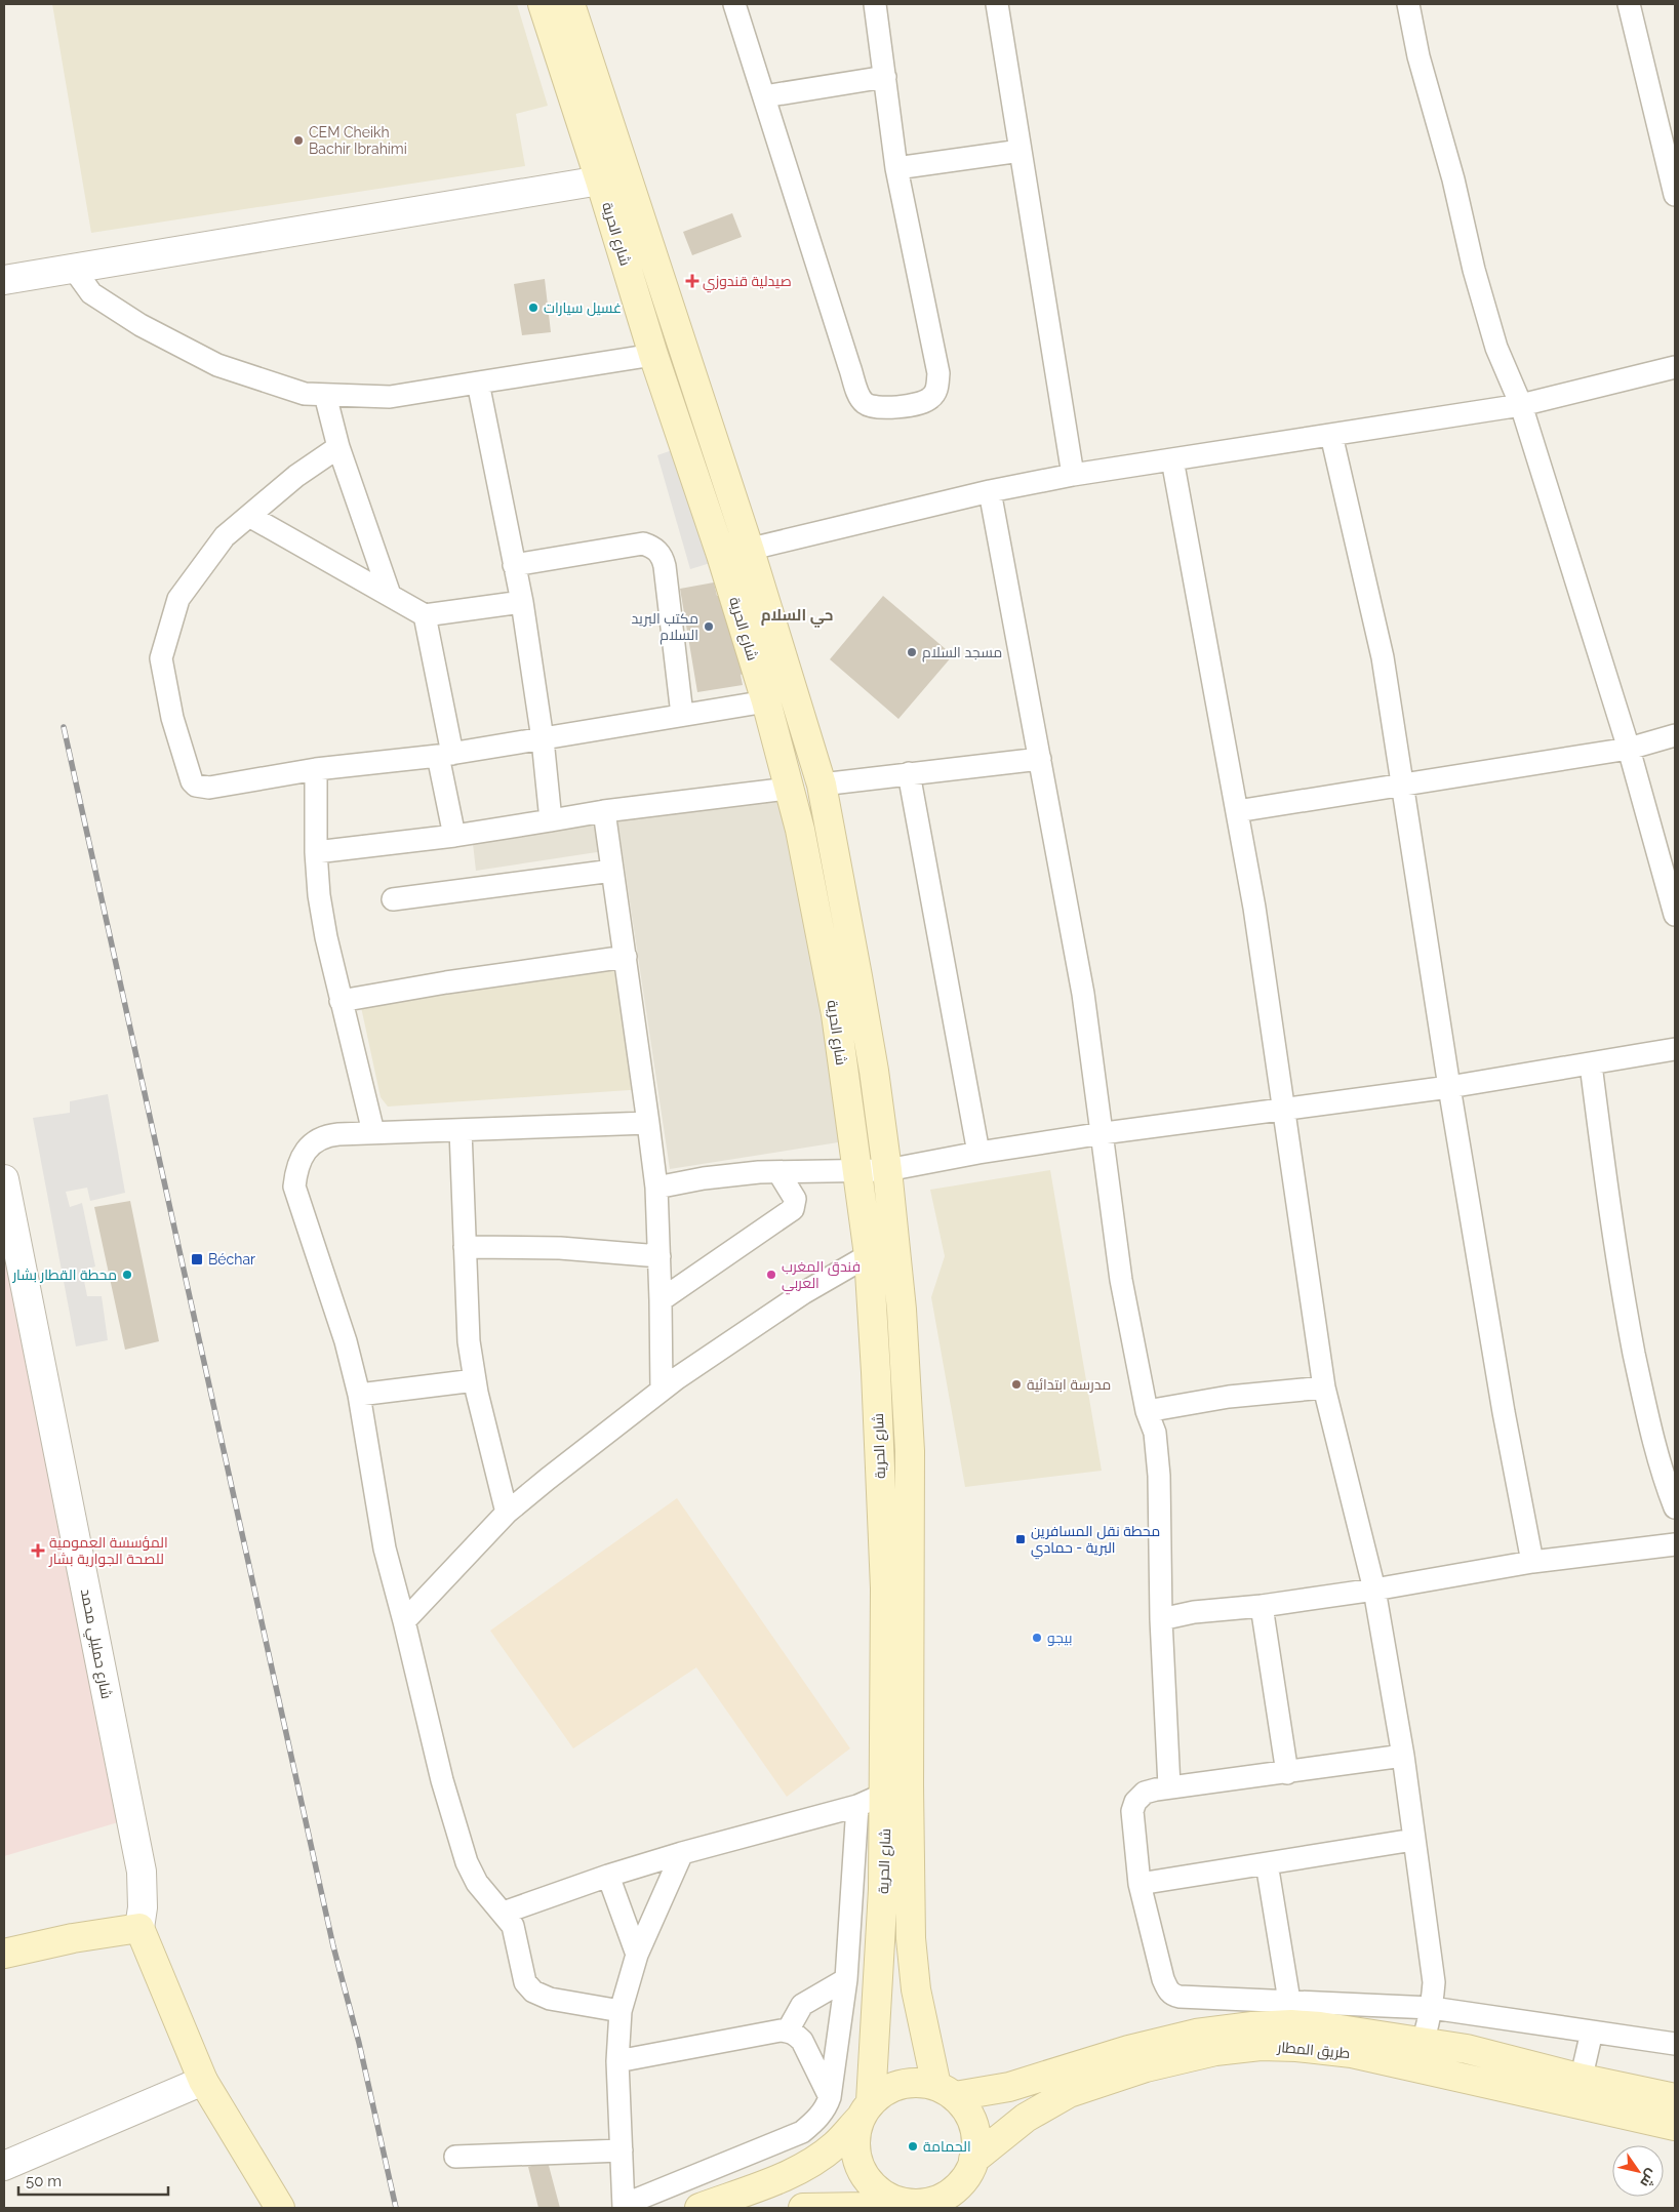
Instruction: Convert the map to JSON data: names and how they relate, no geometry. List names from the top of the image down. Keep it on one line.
{"streets":{"main road":["شارع الحرية","طريق المطار"],"street":["شارع حمليلي محمد"]},"crossings":[["شارع الحرية","طريق المطار"]],"districts":["حي السلام"],"places":{"other":["CEM Cheikh Bachir Ibrahimi","غسيل سيارات","مكتب البريد السلام","مسجد السلام","محطة القطار بشار","فندق المغرب العربي","مدرسة ابتدائية","بيجو","الحمامة"],"health":["صيدلية قندوزي","المؤسسة العمومية للصحة الجوارية بشار"],"transit":["Béchar","محطة نقل المسافرين البرية - حمادي"]},"scale_bar":"50 m","north":"bottom right"}
